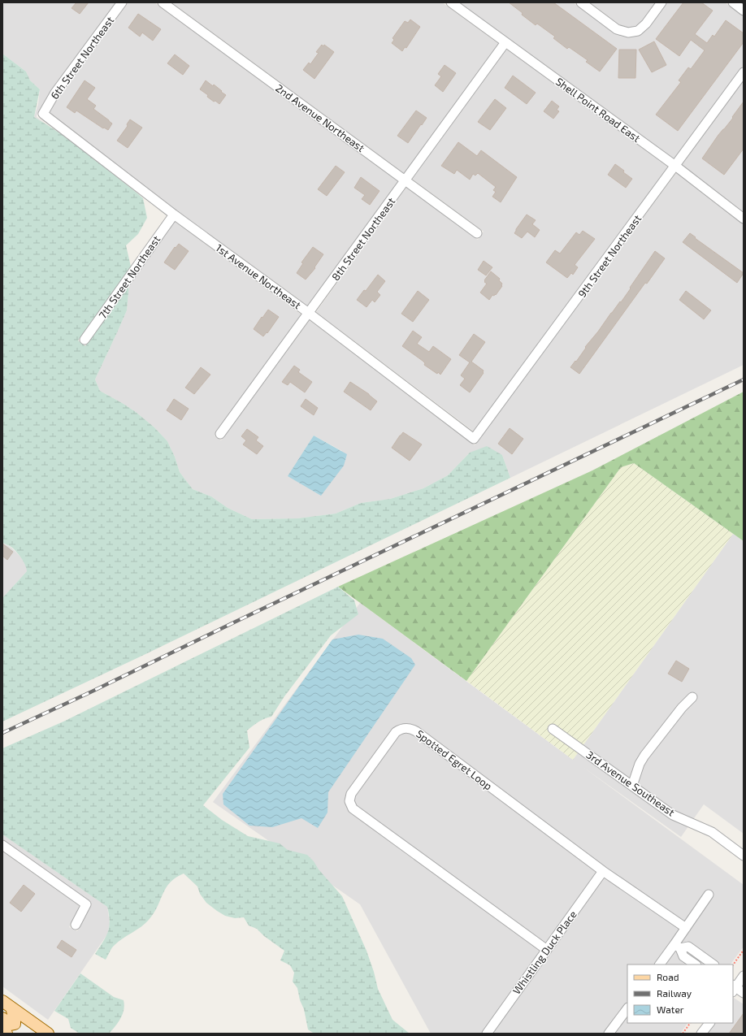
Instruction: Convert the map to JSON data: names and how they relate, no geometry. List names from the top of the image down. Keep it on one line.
{"streets":{"street":["6th Street Northeast","Shell Point Road East","2nd Avenue Northeast","8th Street Northeast","9th Street Northeast","1st Avenue Northeast","7th Street Northeast","Spotted Egret Loop","3rd Avenue Southeast","Whistling Duck Place"]},"crossings":[["6th Street Northeast","1st Avenue Northeast"],["Shell Point Road East","8th Street Northeast"],["Shell Point Road East","9th Street Northeast"],["2nd Avenue Northeast","8th Street Northeast"],["8th Street Northeast","1st Avenue Northeast"],["9th Street Northeast","1st Avenue Northeast"],["1st Avenue Northeast","7th Street Northeast"],["Spotted Egret Loop","Whistling Duck Place"]],"legend":["Road","Railway","Water"]}
